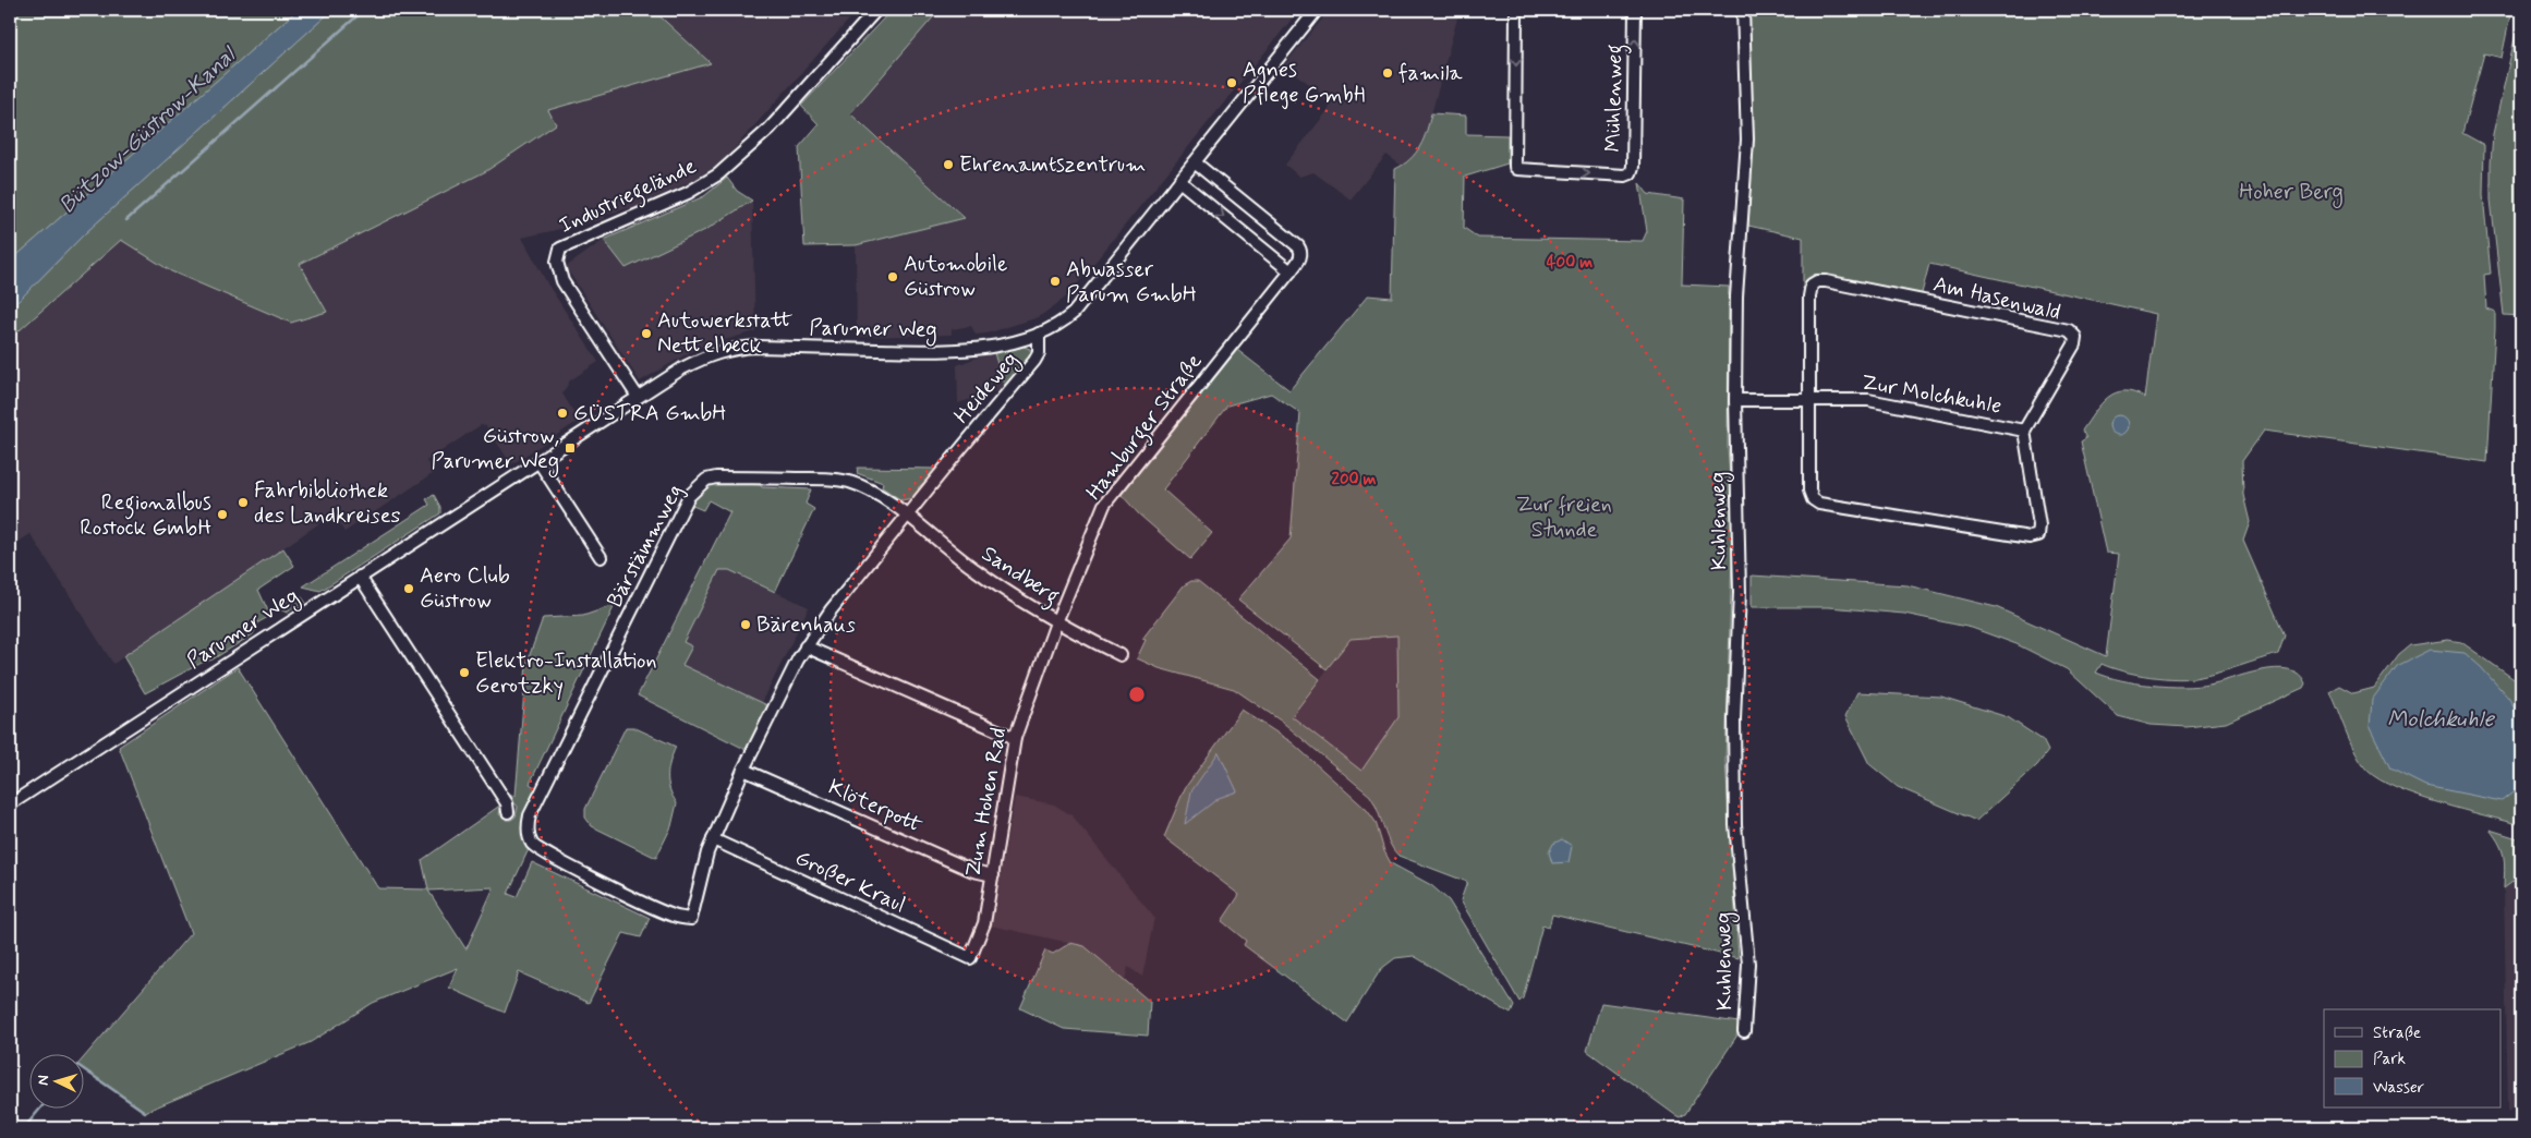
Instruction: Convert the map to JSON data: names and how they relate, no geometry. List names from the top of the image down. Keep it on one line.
{"streets":{"street":["Mühlenweg","Industriegelände","Am Hasenwald","Parumer Weg","Heideweg","Zur Molchkuhle","Hamburger Straße","Kuhlenweg","Bärstämmweg","Sandberg","Zum Hohen Rad","Klöterpott","Großer Kraul"]},"crossings":[["Industriegelände","Parumer Weg"],["Am Hasenwald","Zur Molchkuhle"],["Parumer Weg","Heideweg"],["Heideweg","Bärstämmweg"],["Heideweg","Sandberg"],["Zur Molchkuhle","Kuhlenweg"],["Hamburger Straße","Sandberg"],["Hamburger Straße","Zum Hohen Rad"],["Bärstämmweg","Sandberg"],["Bärstämmweg","Klöterpott"],["Bärstämmweg","Großer Kraul"],["Sandberg","Zum Hohen Rad"],["Zum Hohen Rad","Klöterpott"],["Zum Hohen Rad","Großer Kraul"]],"water":["Bützow-Güstrow-Kanal","Molchkuhle"],"parks":["Hoher Berg","Zur freien Stunde"],"places":{"other":["famila","Agnes Pflege GmbH","Ehrenamtszentrum","Automobile Güstrow","Abwasser Parum GmbH","Autowerkstatt Nettelbeck","GÜSTRA GmbH","Fahrbibliothek des Landkreises","Regionalbus Rostock GmbH","Aero Club Güstrow","Bärenhaus","Elektro-Installation Gerotzky"],"transit":["Güstrow, Parumer Weg"]},"legend":["Straße","Park","Wasser"],"north":"left","rings":["400 m","200 m"]}
